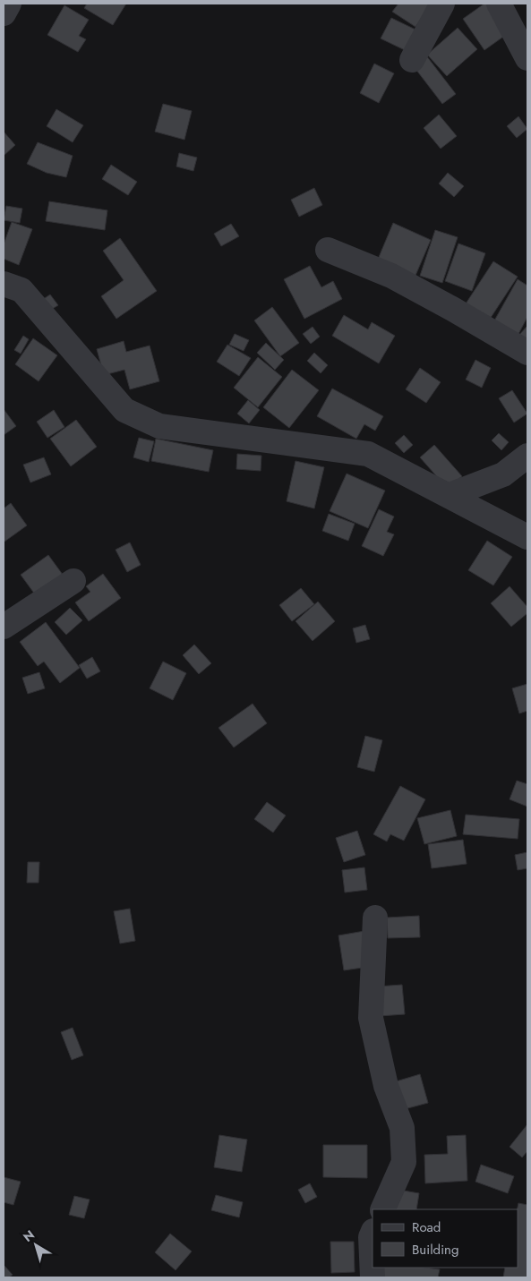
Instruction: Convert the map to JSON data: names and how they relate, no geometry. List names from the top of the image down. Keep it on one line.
{"legend":["Road","Building"],"north":"top left"}
